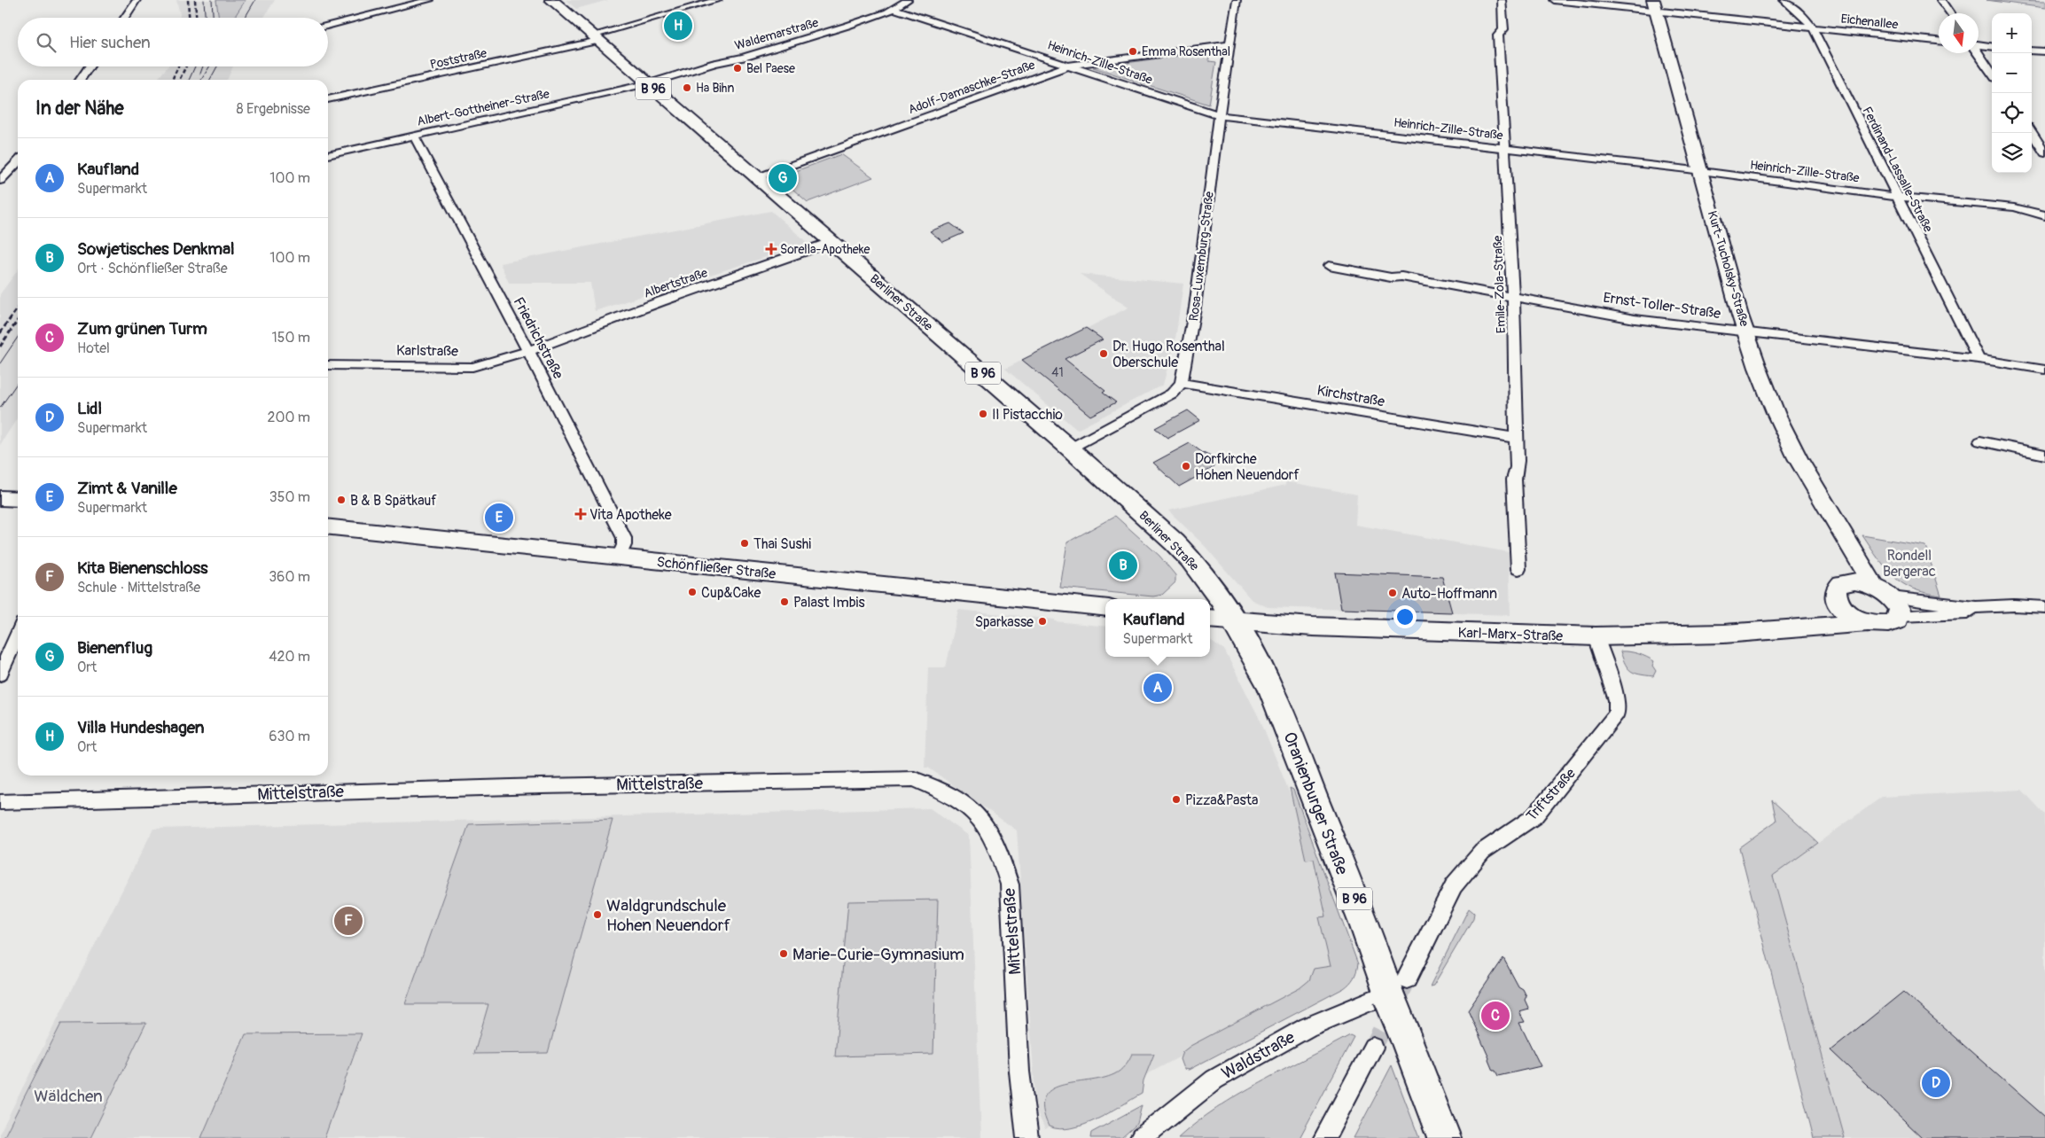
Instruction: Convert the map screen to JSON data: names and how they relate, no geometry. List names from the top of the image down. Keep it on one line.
{"streets":{"main road":["B 96","Kurt-Tucholsky-Straße","Berliner Straße","Schönfließer Straße","Karl-Marx-Straße","Oranienburger Straße"],"street":["Eichenallee","Waldemarstraße","Poststraße","Heinrich-Zille-Straße","Adolf-Damaschke-Straße","Albert-Gottheiner-Straße","Ferdinand-Lassalle-Straße","Rosa-Luxemburg-Straße","Albertstraße","Emile-Zola-Straße","Ernst-Toller-Straße","Friedrichstraße","Karlstraße","Kirchstraße","Mittelstraße","Triftstraße","Waldstraße"]},"crossings":[["Eichenallee","Ferdinand-Lassalle-Straße"],["Eichenallee","Kurt-Tucholsky-Straße"],["Waldemarstraße","Heinrich-Zille-Straße"],["Waldemarstraße","Albert-Gottheiner-Straße"],["Waldemarstraße","Berliner Straße"],["Poststraße","Berliner Straße"],["Heinrich-Zille-Straße","Adolf-Damaschke-Straße"],["Heinrich-Zille-Straße","Ferdinand-Lassalle-Straße"],["Heinrich-Zille-Straße","Rosa-Luxemburg-Straße"],["Heinrich-Zille-Straße","Kurt-Tucholsky-Straße"],["Heinrich-Zille-Straße","Emile-Zola-Straße"],["Adolf-Damaschke-Straße","Rosa-Luxemburg-Straße"],["Adolf-Damaschke-Straße","Berliner Straße"],["Albert-Gottheiner-Straße","Berliner Straße"],["Albert-Gottheiner-Straße","Friedrichstraße"],["Ferdinand-Lassalle-Straße","Ernst-Toller-Straße"],["Rosa-Luxemburg-Straße","Kirchstraße"],["Kurt-Tucholsky-Straße","Ernst-Toller-Straße"],["Kurt-Tucholsky-Straße","Karl-Marx-Straße"],["Albertstraße","Berliner Straße"],["Albertstraße","Friedrichstraße"],["Albertstraße","Karlstraße"],["Emile-Zola-Straße","Ernst-Toller-Straße"],["Emile-Zola-Straße","Kirchstraße"],["Berliner Straße","Karl-Marx-Straße"],["Berliner Straße","Oranienburger Straße"],["Friedrichstraße","Karlstraße"],["Friedrichstraße","Schönfließer Straße"],["Karl-Marx-Straße","Triftstraße"],["Karl-Marx-Straße","Oranienburger Straße"],["Triftstraße","Oranienburger Straße"],["Triftstraße","Waldstraße"],["Oranienburger Straße","Waldstraße"]],"parks":["Rondell Bergerac","Wäldchen"],"places":{"other":["Emma Rosenthal","Bel Paese","Ha Bihn","Dr. Hugo Rosenthal Oberschule","Il Pistacchio","Dorfkirche Hohen Neuendorf","B & B Spätkauf","Thai Sushi","Cup&Cake","Auto-Hoffmann","Palast Imbis","Sparkasse","Pizza&Pasta","Waldgrundschule Hohen Neuendorf","Marie-Curie-Gymnasium"],"health":["Sorella-Apotheke","Vita Apotheke"]},"house_numbers":["41"],"north":"bottom","page":{"pins":["H","G","E","B","A","F","C","D"],"map_buttons":["+","−"],"search":"Hier suchen","heading":["In der Nähe","8 Ergebnisse"],"list":[{"mark":"A","name":"Kaufland","note":"Supermarkt","value":"100 m"},{"mark":"B","name":"Sowjetisches Denkmal","note":"Ort · Schönfließer Straße","value":"100 m"},{"mark":"C","name":"Zum grünen Turm","note":"Hotel","value":"150 m"},{"mark":"D","name":"Lidl","note":"Supermarkt","value":"200 m"},{"mark":"E","name":"Zimt & Vanille","note":"Supermarkt","value":"350 m"},{"mark":"F","name":"Kita Bienenschloss","note":"Schule · Mittelstraße","value":"360 m"},{"mark":"G","name":"Bienenflug","note":"Ort","value":"420 m"},{"mark":"H","name":"Villa Hundeshagen","note":"Ort","value":"630 m"}],"popup":["Kaufland","Supermarkt"]}}
